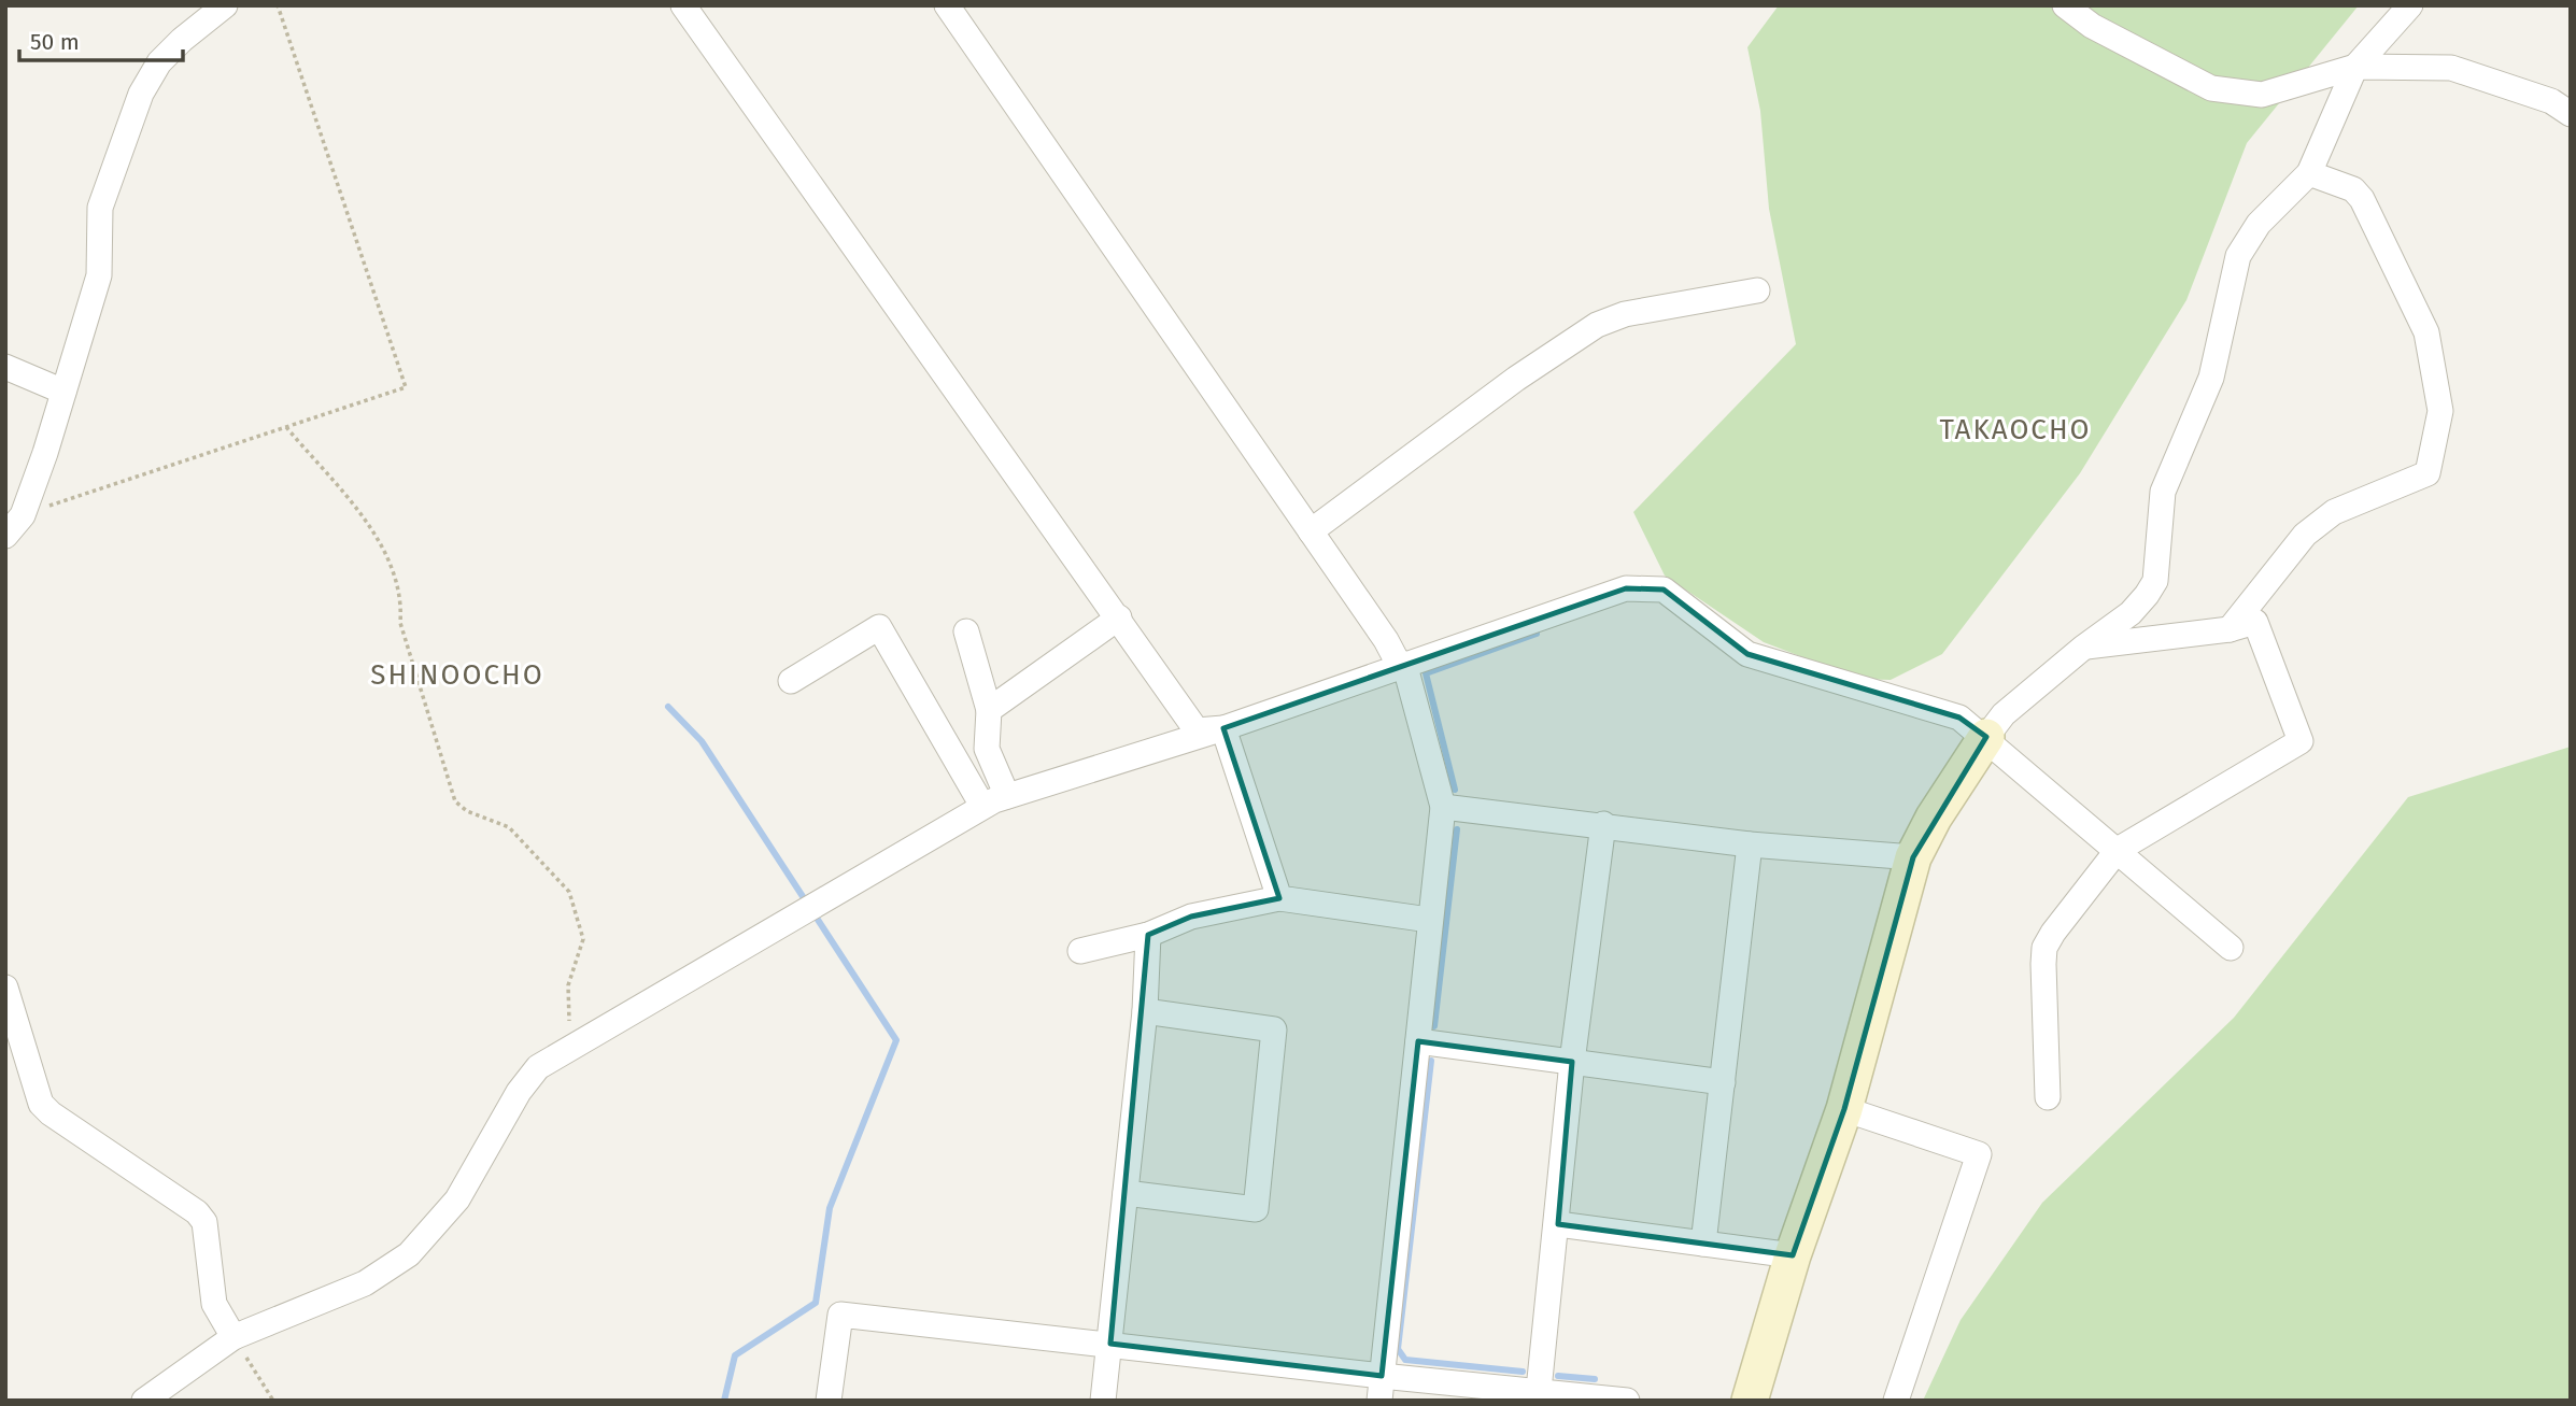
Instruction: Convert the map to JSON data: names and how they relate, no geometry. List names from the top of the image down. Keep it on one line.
{"districts":["TAKAOCHO","SHINOOCHO"],"scale_bar":"50 m"}
